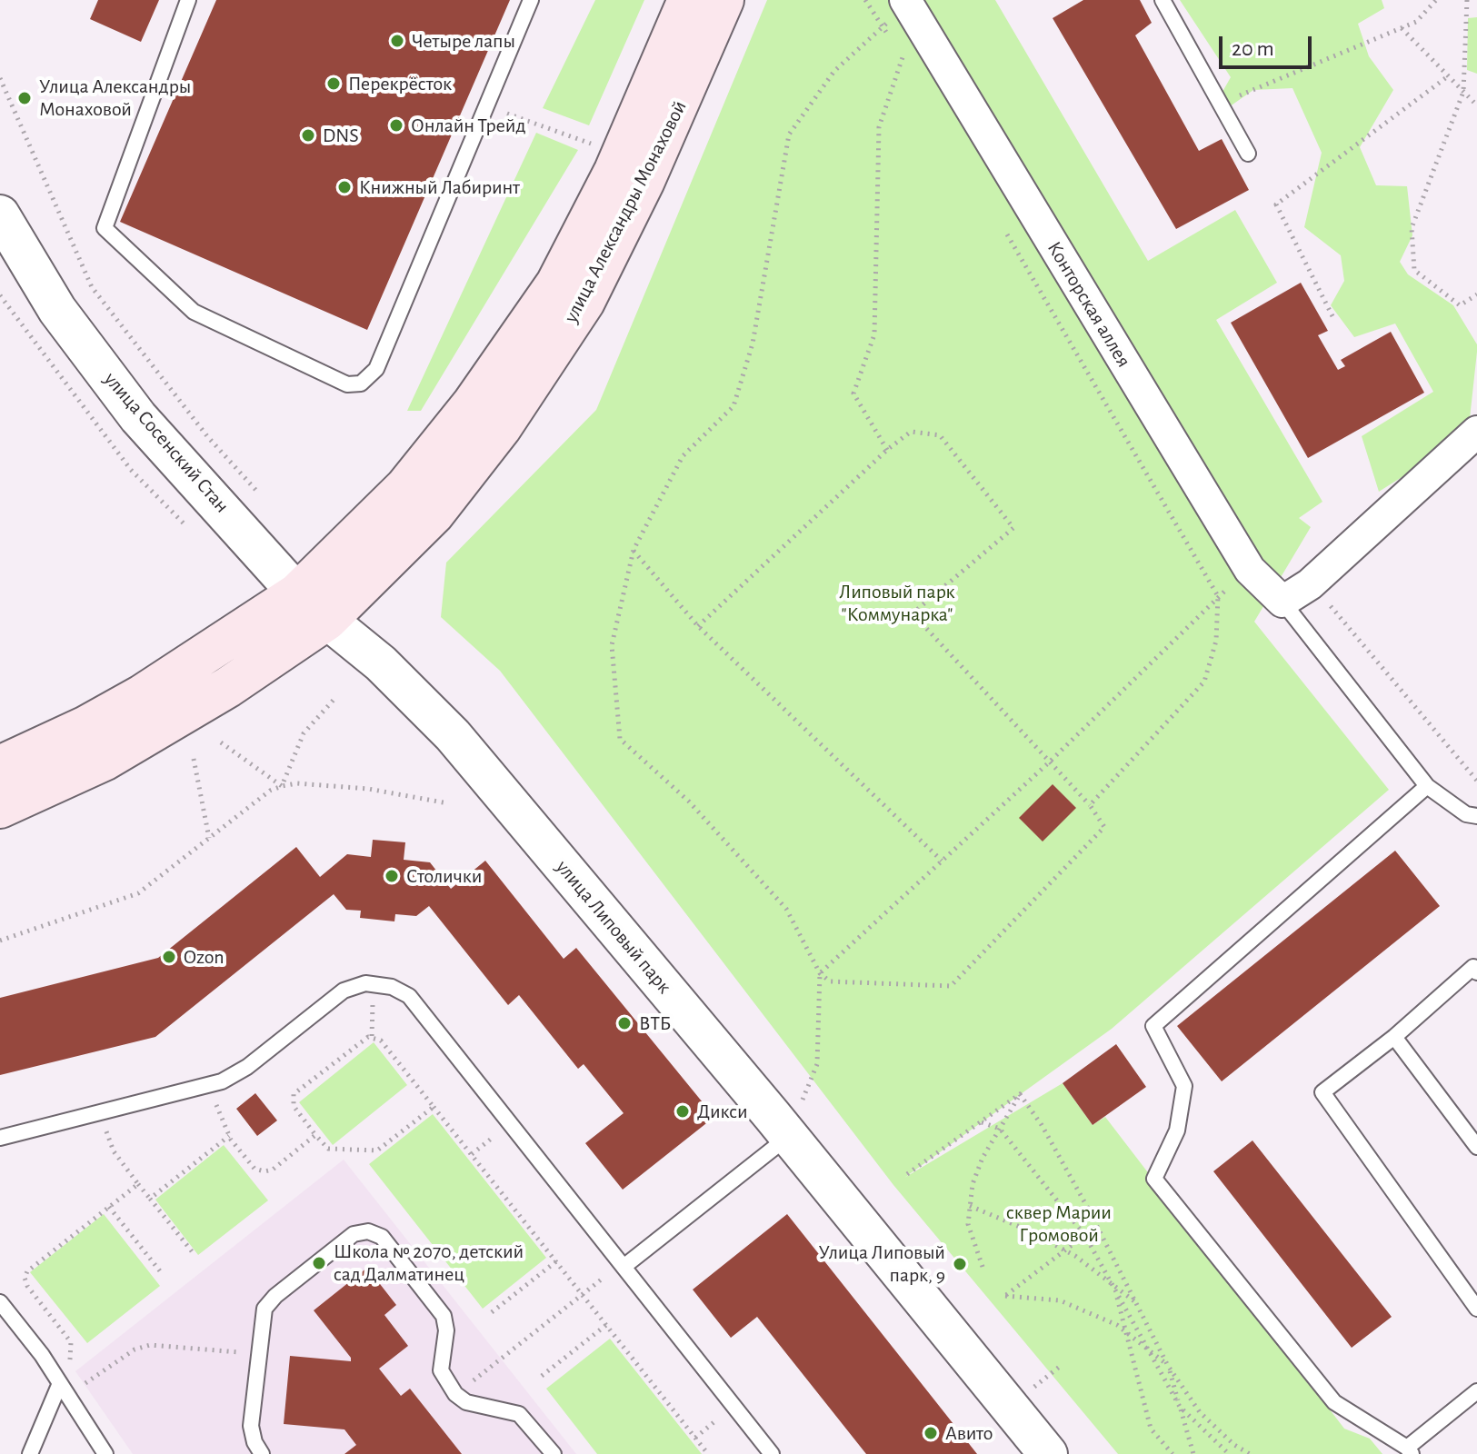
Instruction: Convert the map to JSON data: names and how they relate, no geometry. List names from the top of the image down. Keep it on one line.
{"streets":{"main road":["улица Александры Монаховой"],"street":["Конторская аллея","улица Сосенский Стан","улица Липовый парк"]},"crossings":[["улица Александры Монаховой","улица Сосенский Стан"],["улица Александры Монаховой","улица Липовый парк"],["улица Сосенский Стан","улица Липовый парк"]],"parks":["Липовый парк \"Коммунарка\"","сквер Марии Громовой"],"places":["Четыре лапы","Перекрёсток","Улица Александры Монаховой","Онлайн Трейд","DNS","Книжный Лабиринт","Столички","Ozon","ВТБ","Дикси","Школа № 2070, детский сад Далматинец","Улица Липовый парк, 9","Авито"],"scale_bar":"20 m"}
